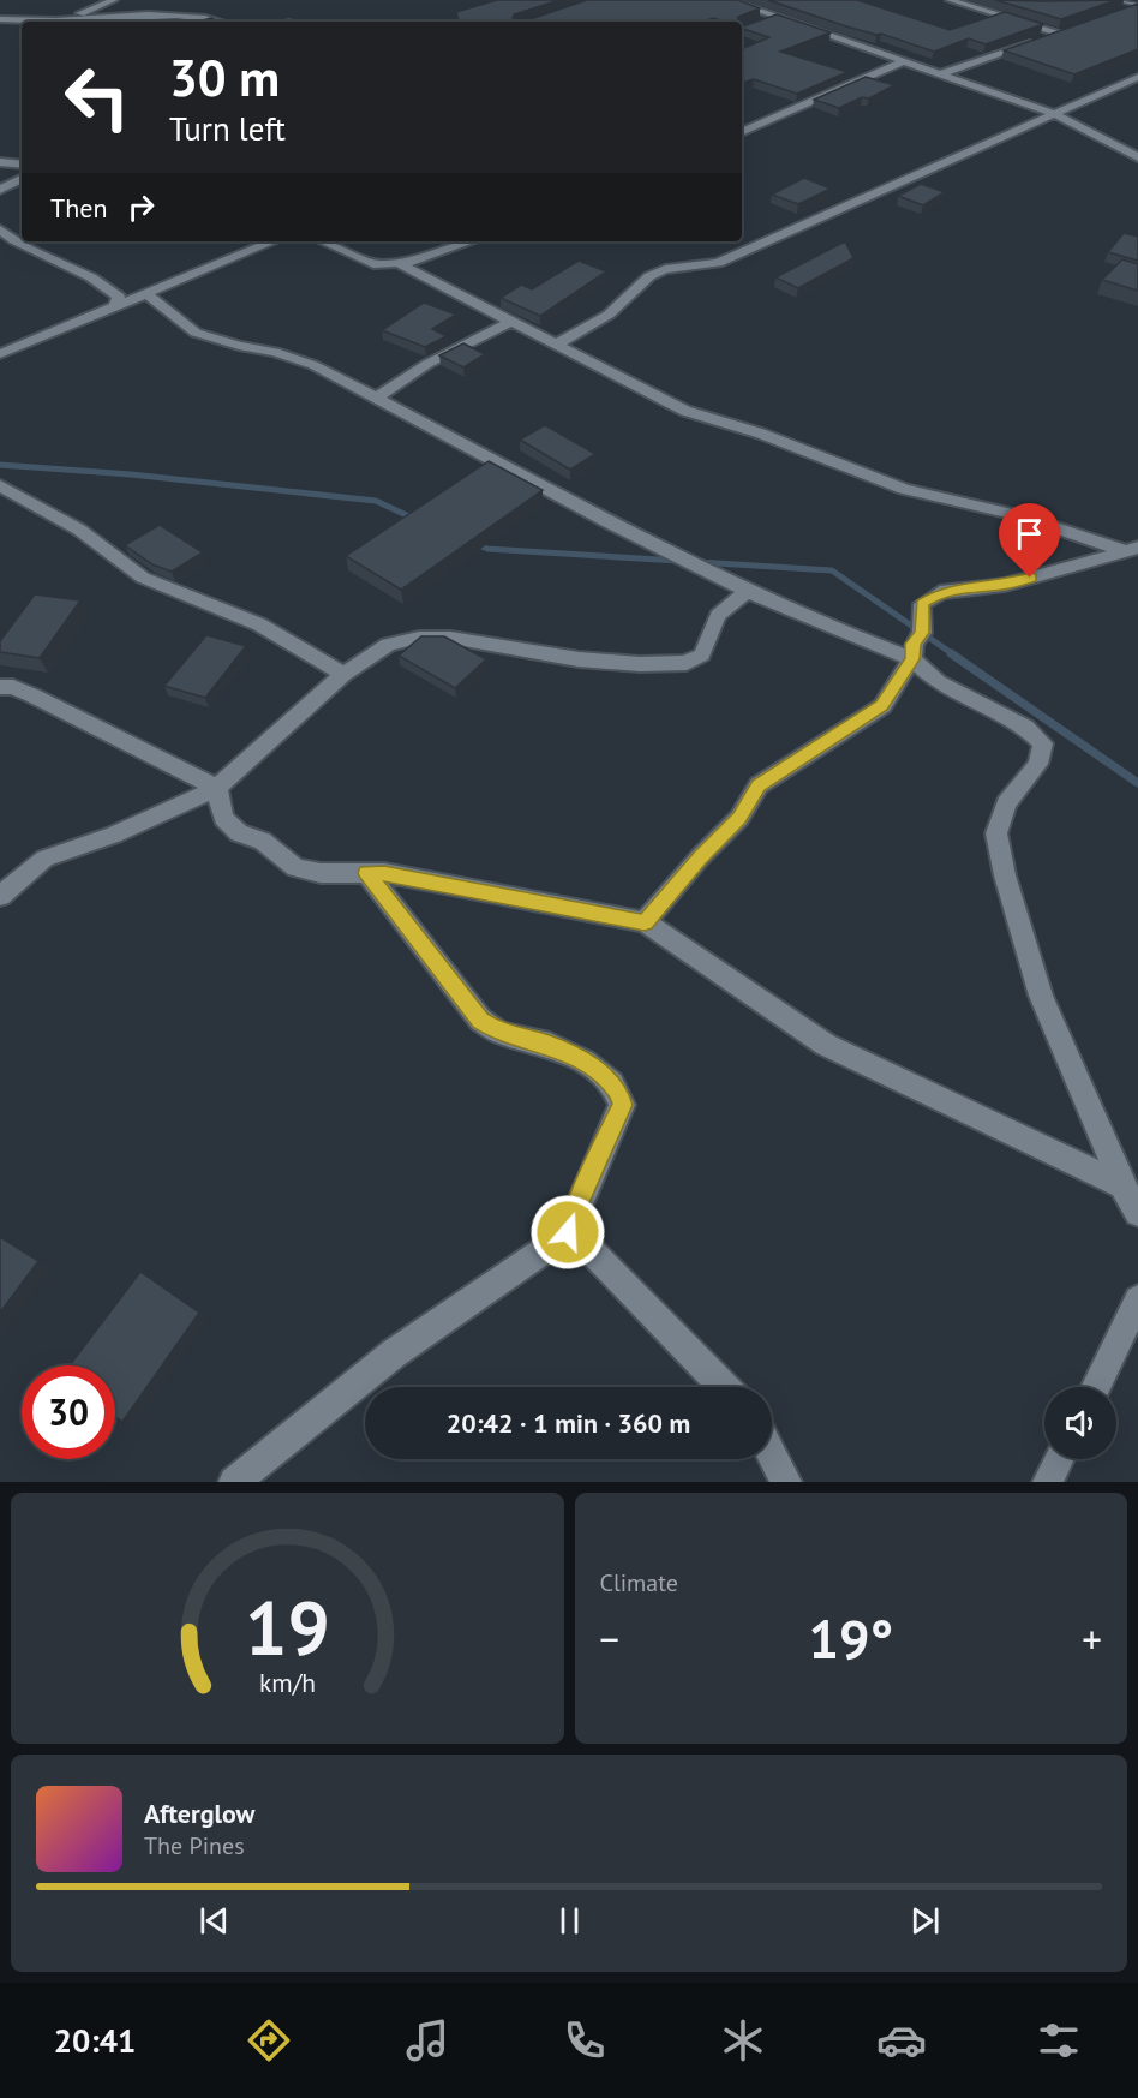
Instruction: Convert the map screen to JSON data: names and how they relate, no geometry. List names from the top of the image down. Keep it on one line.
{"page":{"turn":["30 m","Turn left"],"then":"Then","limit":"30","trip":"20:42 · 1 min · 360 m","tile":"Climate","heat":["−","19°","+"],"song":["Afterglow","The Pines"],"tabs":"20:41","gauge":["19","km/h"]}}
